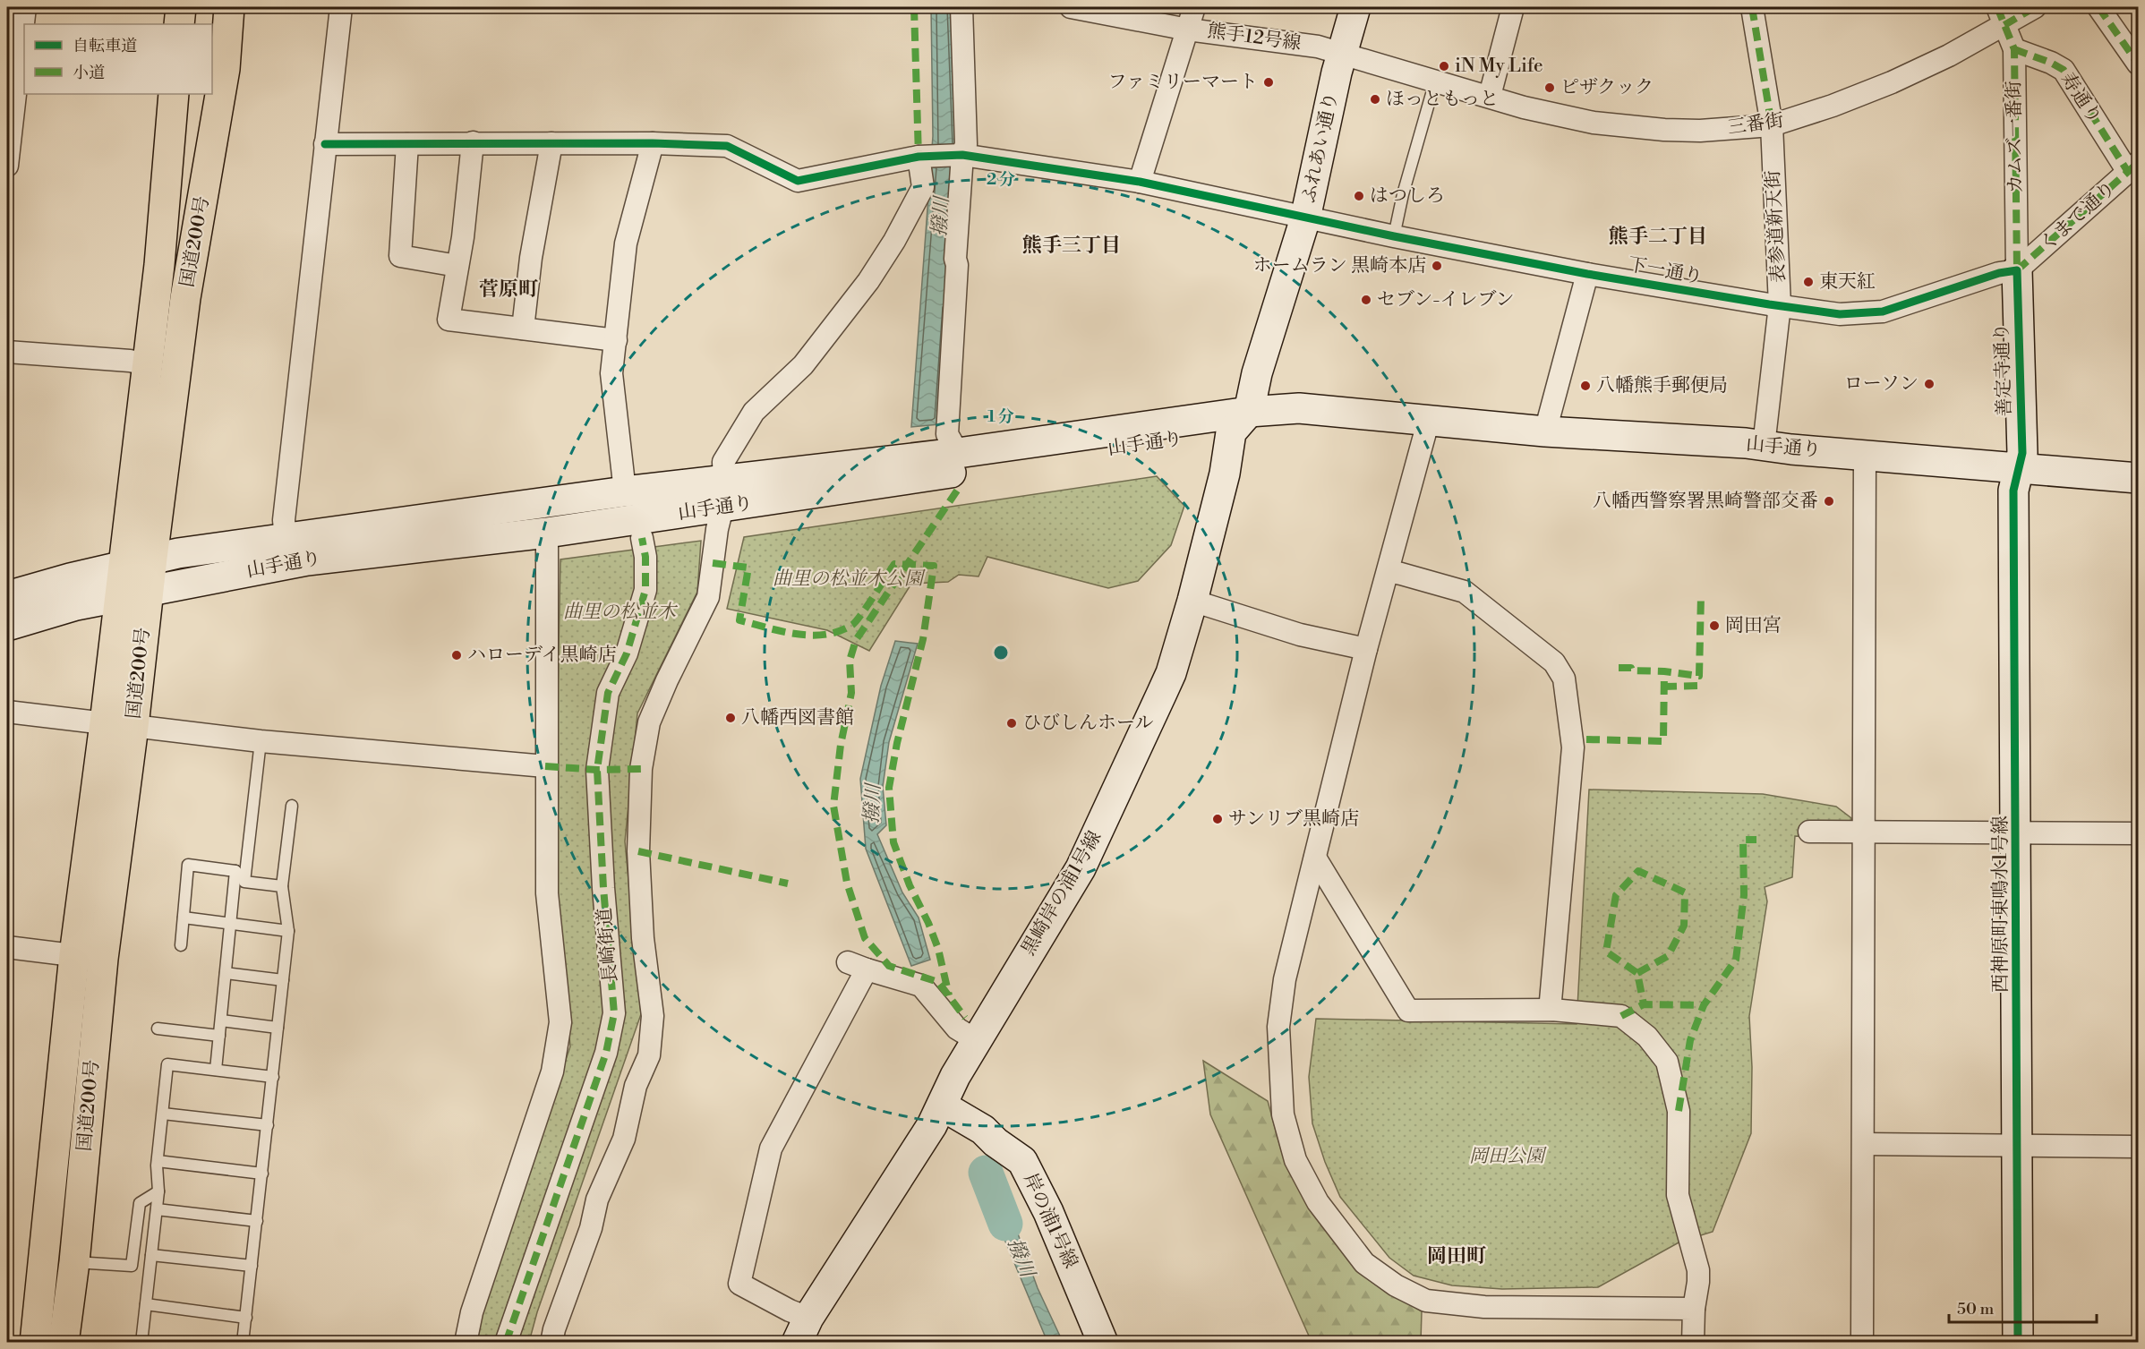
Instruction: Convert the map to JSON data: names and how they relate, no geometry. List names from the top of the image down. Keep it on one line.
{"streets":{"highway":["国道200号"],"street":["熊手12号線","寿通り","三番街","カムズ一番街","ふれあい通り","くまで通り","表参道新天街","下一通り","善定寺通り","山手通り","黒崎岸の浦1号線","西神原町東鳴水1号線","長崎街道","岸の浦1号線"]},"crossings":[["熊手12号線","三番街"],["熊手12号線","ふれあい通り"],["寿通り","カムズ一番街"],["寿通り","くまで通り"],["三番街","カムズ一番街"],["三番街","ふれあい通り"],["三番街","表参道新天街"],["カムズ一番街","くまで通り"],["カムズ一番街","下一通り"],["カムズ一番街","善定寺通り"],["ふれあい通り","下一通り"],["ふれあい通り","山手通り"],["ふれあい通り","黒崎岸の浦1号線"],["くまで通り","下一通り"],["くまで通り","善定寺通り"],["表参道新天街","下一通り"],["表参道新天街","山手通り"],["国道200号","山手通り"],["下一通り","善定寺通り"],["善定寺通り","山手通り"],["善定寺通り","西神原町東鳴水1号線"],["山手通り","黒崎岸の浦1号線"],["山手通り","西神原町東鳴水1号線"],["黒崎岸の浦1号線","岸の浦1号線"]],"districts":["熊手二丁目","熊手三丁目","菅原町","岡田町"],"water":["撥川"],"parks":["曲里の松並木公園","曲里の松並木","岡田公園"],"places":["iN My Life","ファミリーマート","ピザクック","ほっともっと","はつしろ","ホームラン 黒崎本店","東天紅","セブン-イレブン","ローソン","八幡熊手郵便局","八幡西警察署黒崎警部交番","岡田宮","ハローデイ黒崎店","八幡西図書館","ひびしんホール","サンリブ黒崎店"],"legend":["自転車道","小道"],"scale_bar":"50 m","rings":["2 分","1 分"]}
